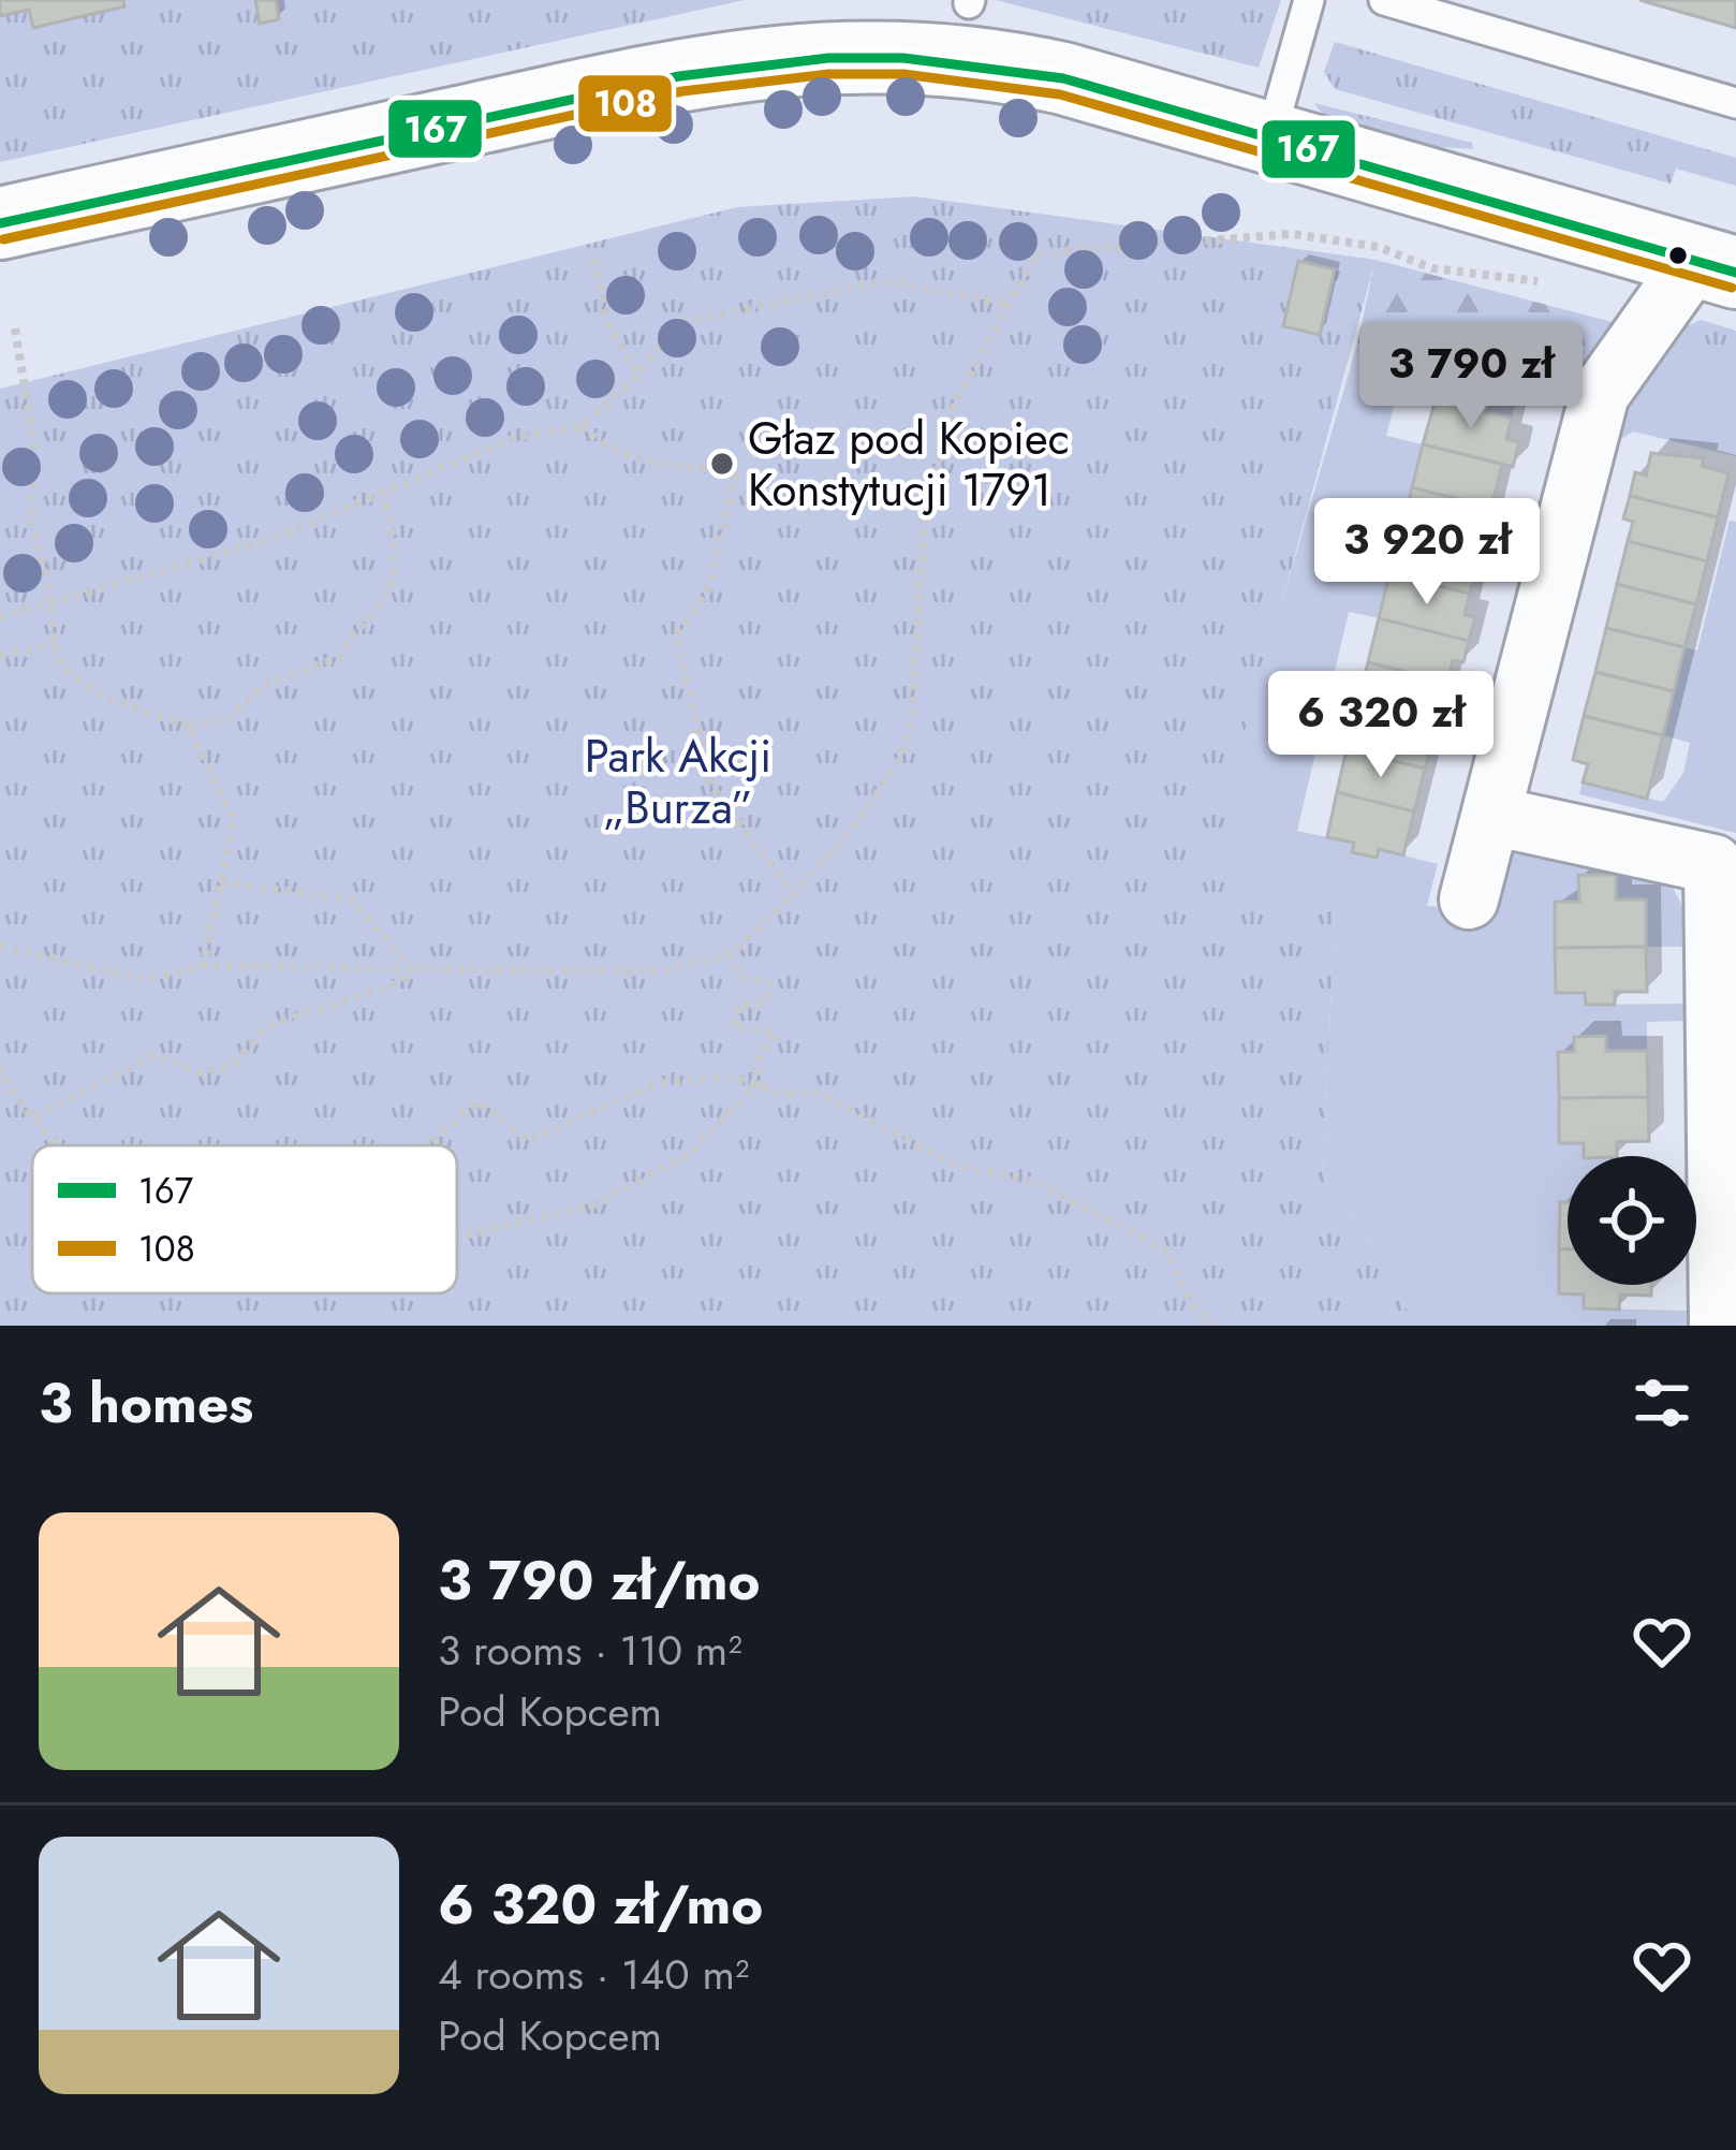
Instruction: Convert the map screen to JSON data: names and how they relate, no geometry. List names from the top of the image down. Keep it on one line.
{"parks":["Park Akcji „Burza”"],"places":["Głaz pod Kopiec Konstytucji 1791"],"lines":["transit line 167","transit line 108"],"legend":["167","108"],"page":{"price":["3 790 zł","3 920 zł","6 320 zł"],"heading":"3 homes","list":[{"name":"3 790 zł/mo","note":"3 rooms · 110 m² · Pod Kopcem"},{"name":"6 320 zł/mo","note":"4 rooms · 140 m² · Pod Kopcem"}]}}
